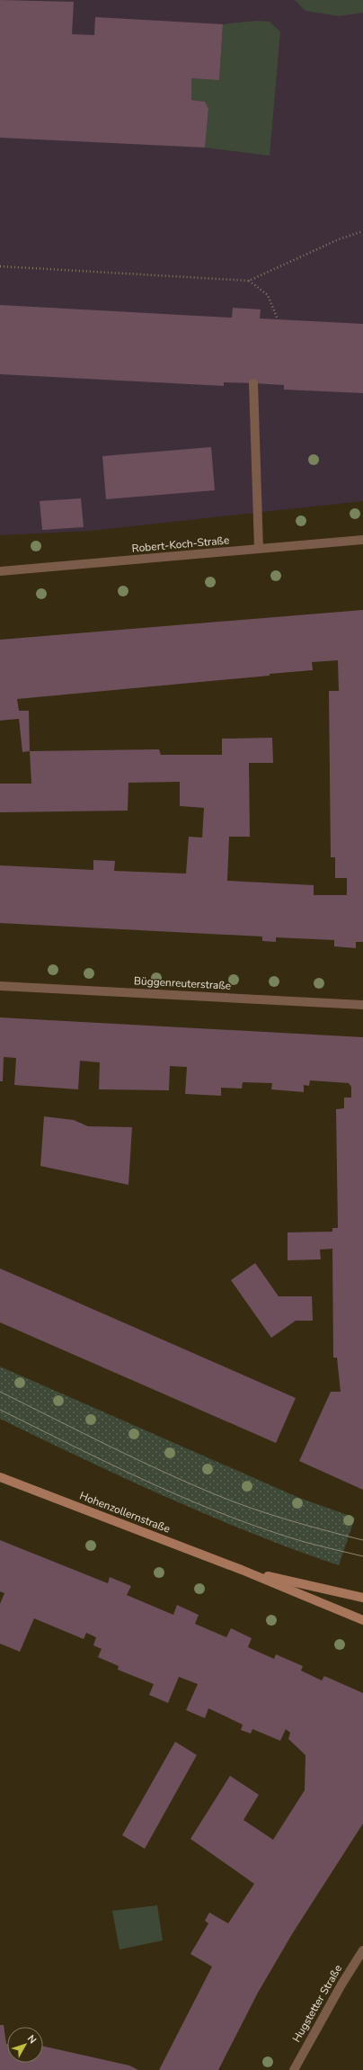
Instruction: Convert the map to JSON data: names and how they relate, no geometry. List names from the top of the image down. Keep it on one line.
{"streets":{"main road":["Hohenzollernstraße"],"street":["Robert-Koch-Straße","Büggenreuterstraße","Hugstetter Straße"]},"north":"top right"}
